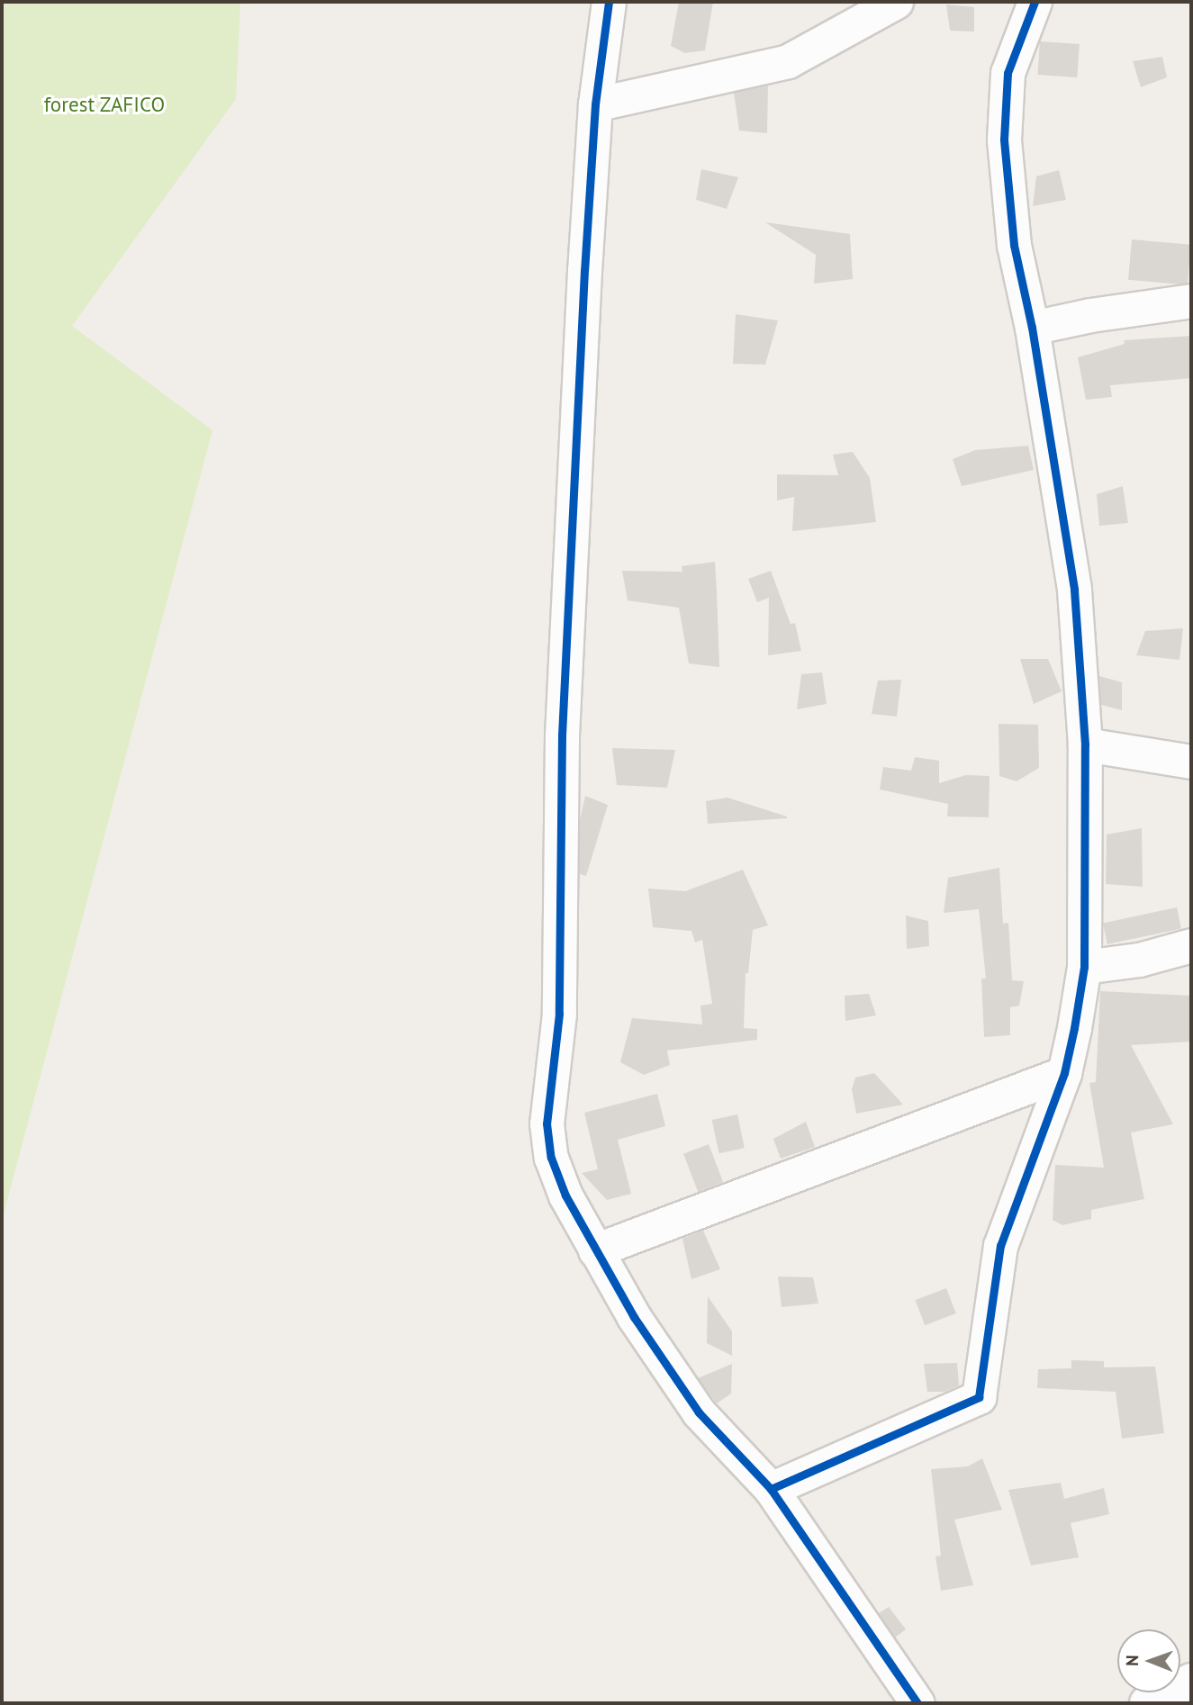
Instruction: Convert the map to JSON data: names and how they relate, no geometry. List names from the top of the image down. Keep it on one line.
{"parks":["forest ZAFICO"],"north":"left"}
